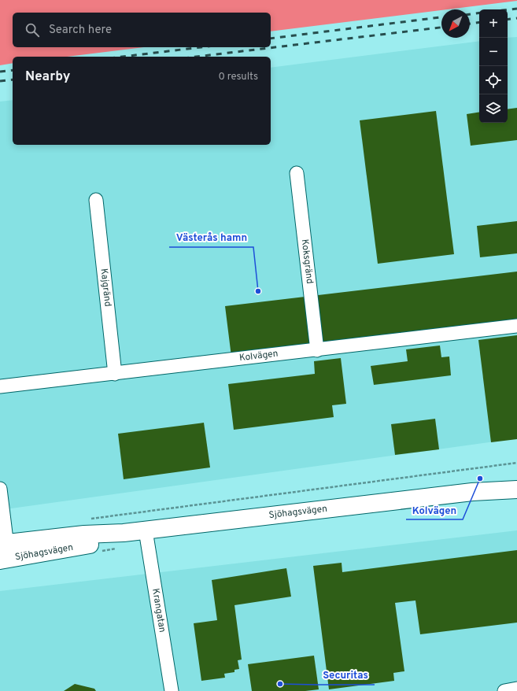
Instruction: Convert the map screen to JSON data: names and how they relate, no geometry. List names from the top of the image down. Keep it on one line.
{"streets":{"main road":["Sjöhagsvägen"],"street":["Koksgränd","Kajgränd","Kolvägen","Krangatan"]},"crossings":[["Koksgränd","Kolvägen"],["Kajgränd","Kolvägen"],["Sjöhagsvägen","Krangatan"]],"places":["Västerås hamn","Kolvägen","Securitas"],"north":"bottom left","page":{"map_buttons":["+","−"],"search":"Search here","heading":["Nearby","0 results"]}}
